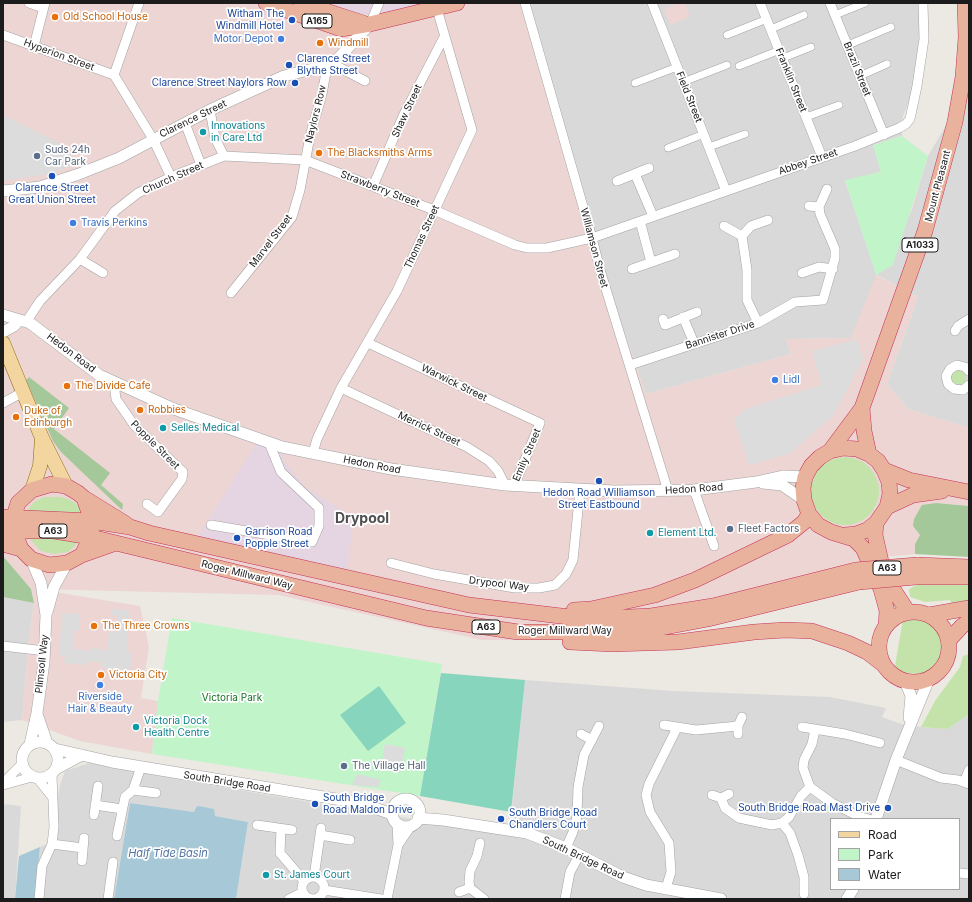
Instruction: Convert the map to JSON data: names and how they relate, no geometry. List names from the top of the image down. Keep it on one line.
{"streets":{"highway":["A165","Mount Pleasant","A1033","A63","Roger Millward Way"],"street":["Hyperion Street","Brazil Street","Franklin Street","Field Street","Shaw Street","Naylors Row","Clarence Street","Abbey Street","Church Street","Strawberry Street","Thomas Street","Marvel Street","Williamson Street","Bannister Drive","Hedon Road","Warwick Street","Merrick Street","Popple Street","Emily Street","Drypool Way","Plimsoll Way","South Bridge Road"]},"crossings":[["A165","Thomas Street"],["Brazil Street","Abbey Street"],["Franklin Street","Abbey Street"],["Field Street","Abbey Street"],["Shaw Street","Strawberry Street"],["Shaw Street","Thomas Street"],["Naylors Row","Clarence Street"],["Naylors Row","Church Street"],["Naylors Row","Strawberry Street"],["Naylors Row","Marvel Street"],["Abbey Street","Strawberry Street"],["Abbey Street","Williamson Street"],["Church Street","Strawberry Street"],["Church Street","Marvel Street"],["Church Street","Hedon Road"],["Mount Pleasant","A1033"],["Strawberry Street","Thomas Street"],["Strawberry Street","Marvel Street"],["Strawberry Street","Williamson Street"],["Thomas Street","Hedon Road"],["Thomas Street","Warwick Street"],["Thomas Street","Merrick Street"],["A1033","Hedon Road"],["A1033","A63"],["Williamson Street","Bannister Drive"],["Williamson Street","Hedon Road"],["Hedon Road","Merrick Street"],["Hedon Road","Popple Street"],["Hedon Road","Emily Street"],["Hedon Road","A63"],["Hedon Road","Drypool Way"],["Warwick Street","Emily Street"],["Merrick Street","Emily Street"],["A63","Roger Millward Way"],["Plimsoll Way","South Bridge Road"]],"districts":["Drypool"],"water":["Half Tide Basin"],"parks":["Victoria Park"],"places":["Old School House","Witham The Windmill Hotel","Motor Depot","Windmill","Clarence Street Blythe Street","Clarence Street Naylors Row","Innovations in Care Ltd","The Blacksmiths Arms","Suds 24h Car Park","Clarence Street Great Union Street","Travis Perkins","Lidl","The Divide Cafe","Robbies","Duke of Edinburgh","Selles Medical","Hedon Road Williamson Street Eastbound","Fleet Factors","Element Ltd.","Garrison Road Popple Street","The Three Crowns","Victoria City","Riverside Hair & Beauty","Victoria Dock Health Centre","The Village Hall","South Bridge Road Maldon Drive","South Bridge Road Mast Drive","South Bridge Road Chandlers Court","St. James Court"],"legend":["Road","Park","Water"]}
